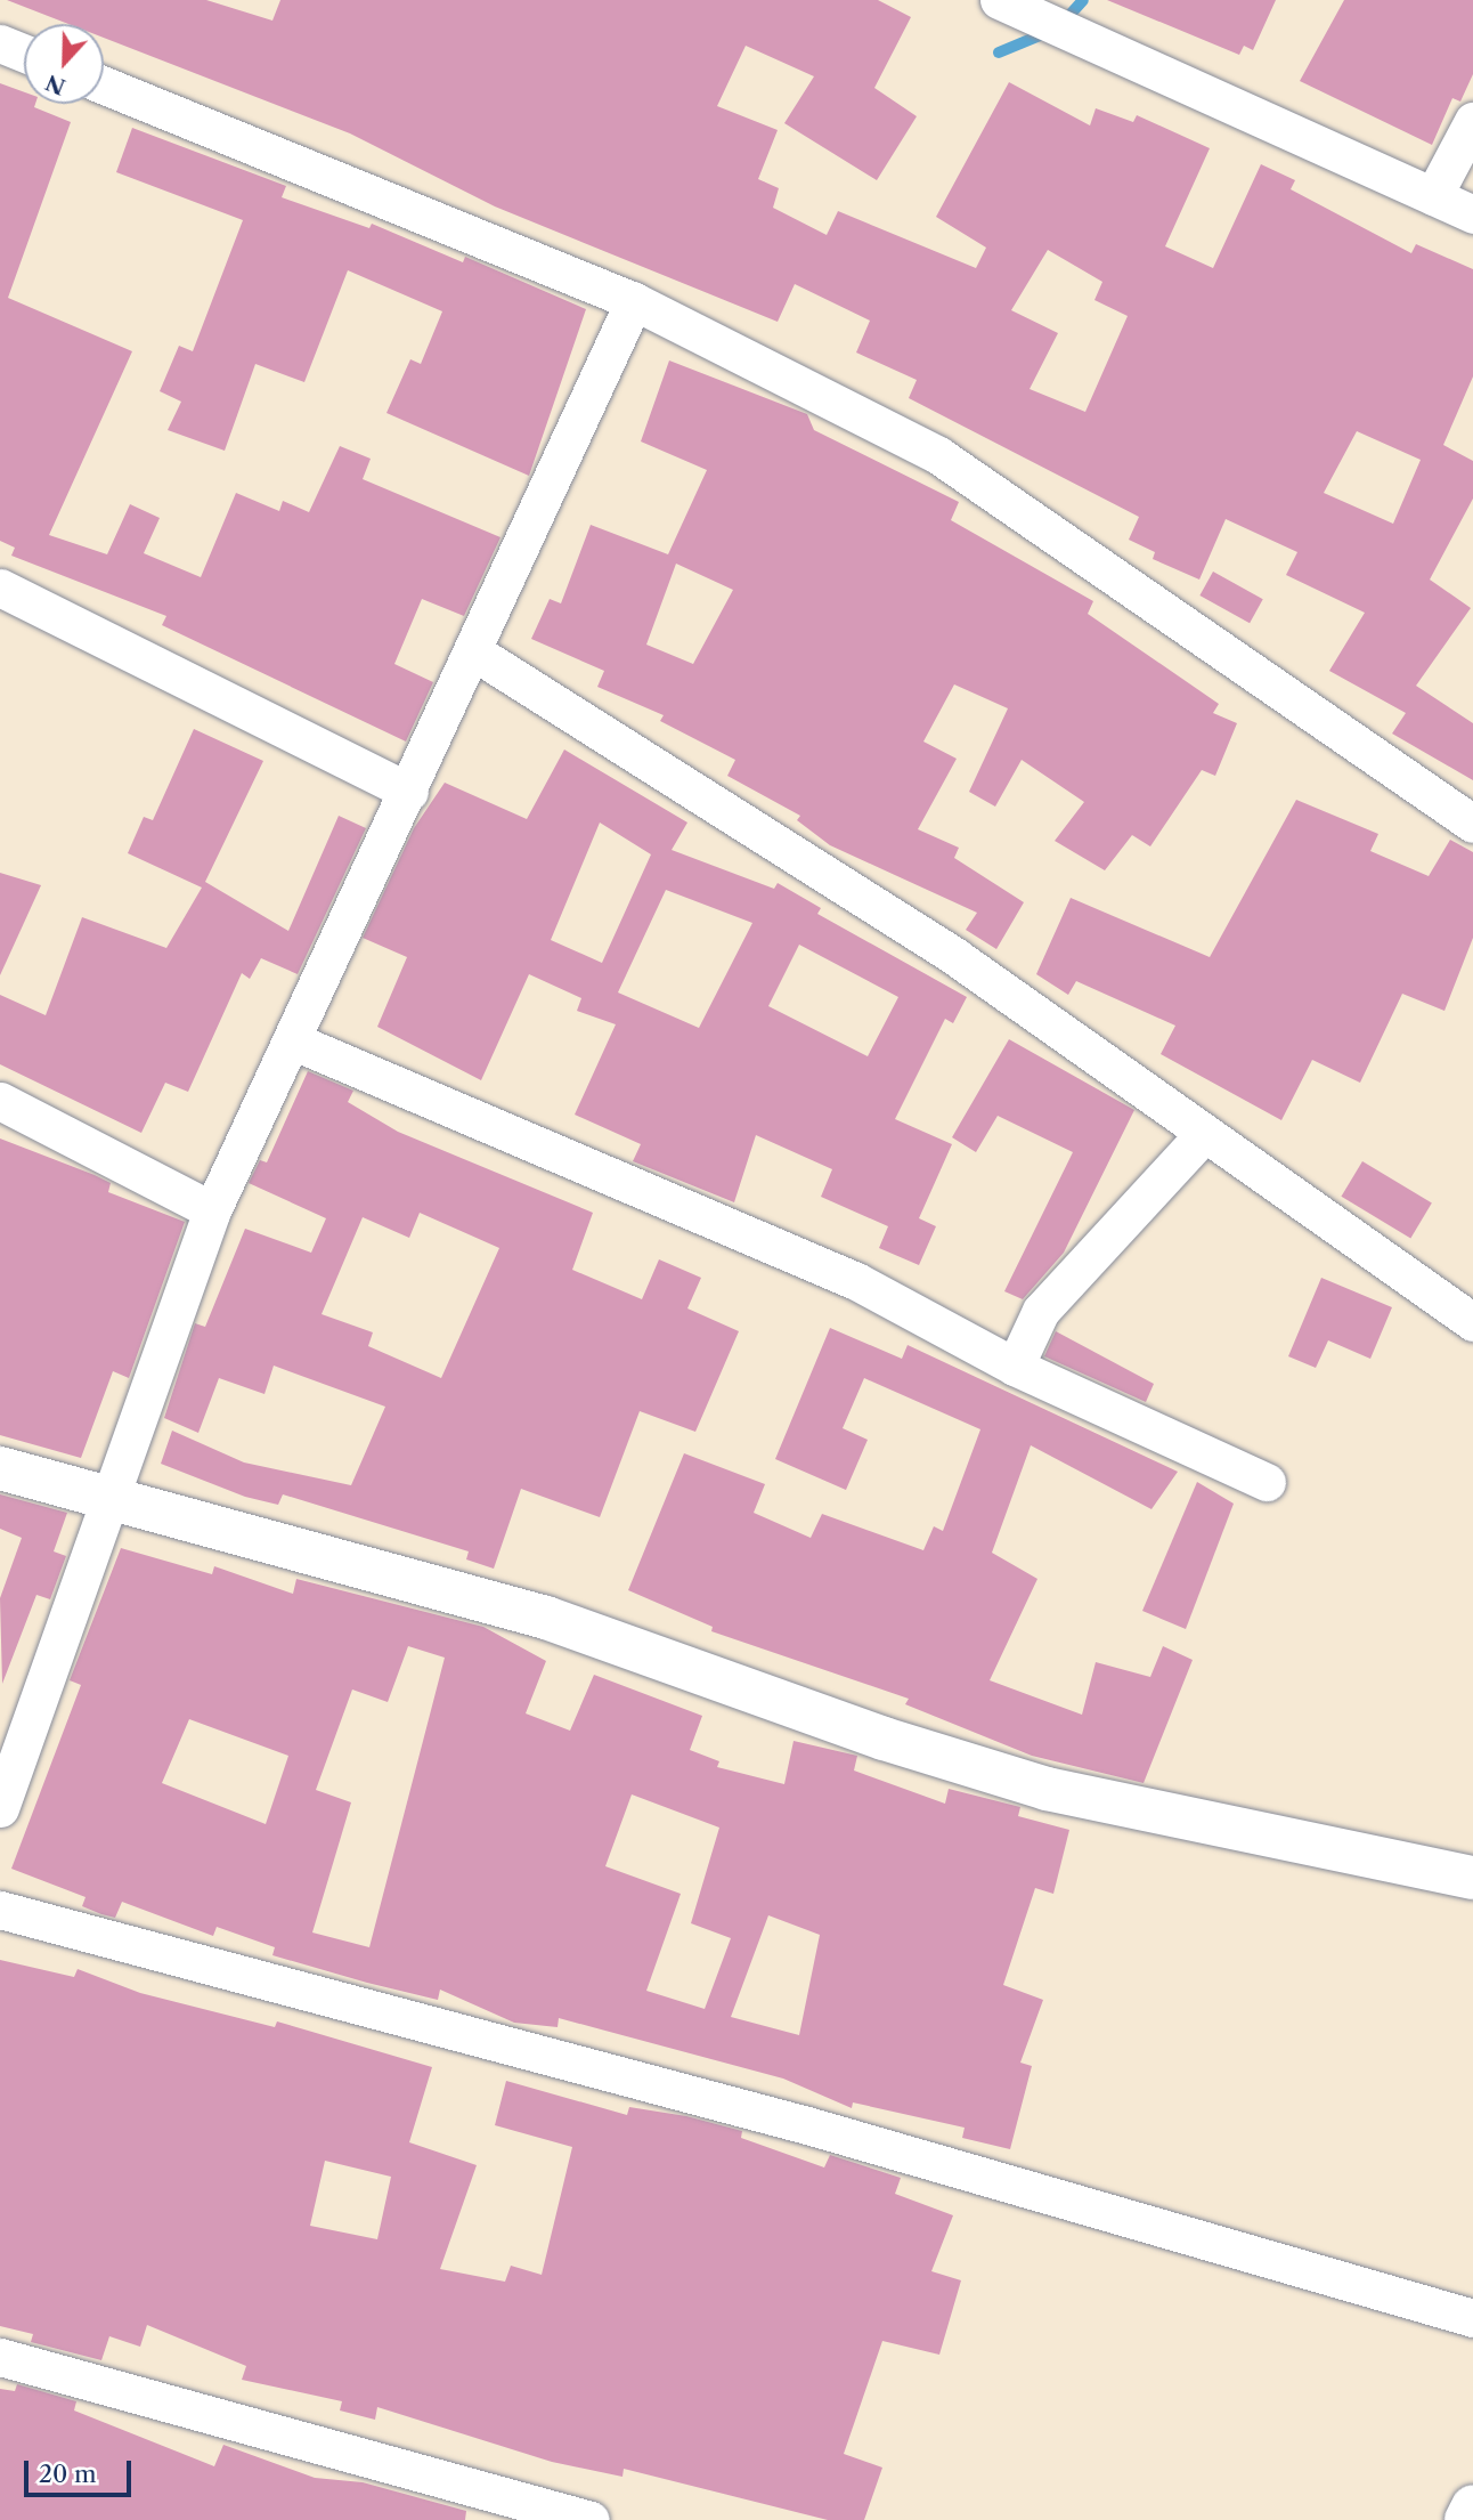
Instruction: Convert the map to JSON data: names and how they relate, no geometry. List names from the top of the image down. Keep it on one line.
{"scale_bar":"20 m","north":"bottom"}
